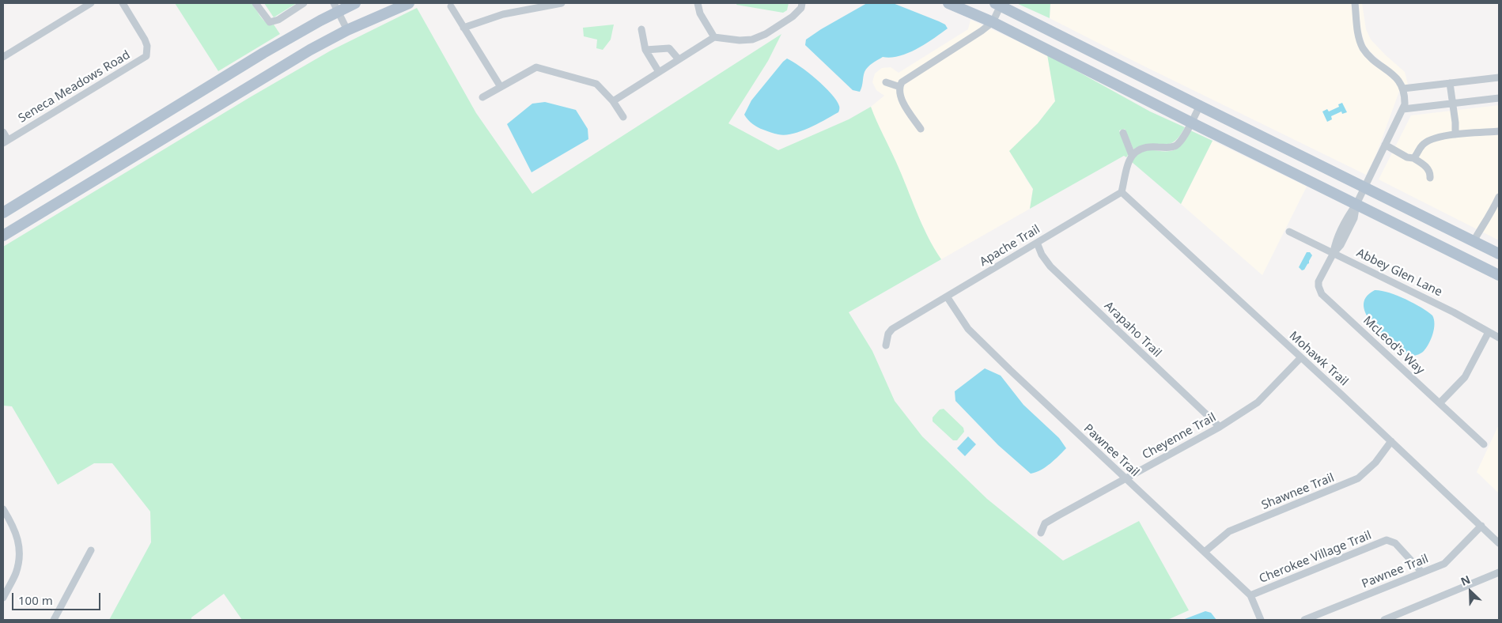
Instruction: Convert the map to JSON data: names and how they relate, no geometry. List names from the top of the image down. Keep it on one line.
{"streets":{"street":["Seneca Meadows Road","Apache Trail","Abbey Glen Lane","Arapaho Trail","McLeod's Way","Mohawk Trail","Cheyenne Trail","Pawnee Trail","Shawnee Trail","Cherokee Village Trail"]},"crossings":[["Apache Trail","Arapaho Trail"],["Apache Trail","Mohawk Trail"],["Apache Trail","Pawnee Trail"],["Abbey Glen Lane","McLeod's Way"],["Arapaho Trail","Cheyenne Trail"],["Mohawk Trail","Cheyenne Trail"],["Mohawk Trail","Pawnee Trail"],["Mohawk Trail","Shawnee Trail"],["Cheyenne Trail","Pawnee Trail"],["Pawnee Trail","Shawnee Trail"],["Pawnee Trail","Cherokee Village Trail"]],"scale_bar":"100 m","north":"top left"}
